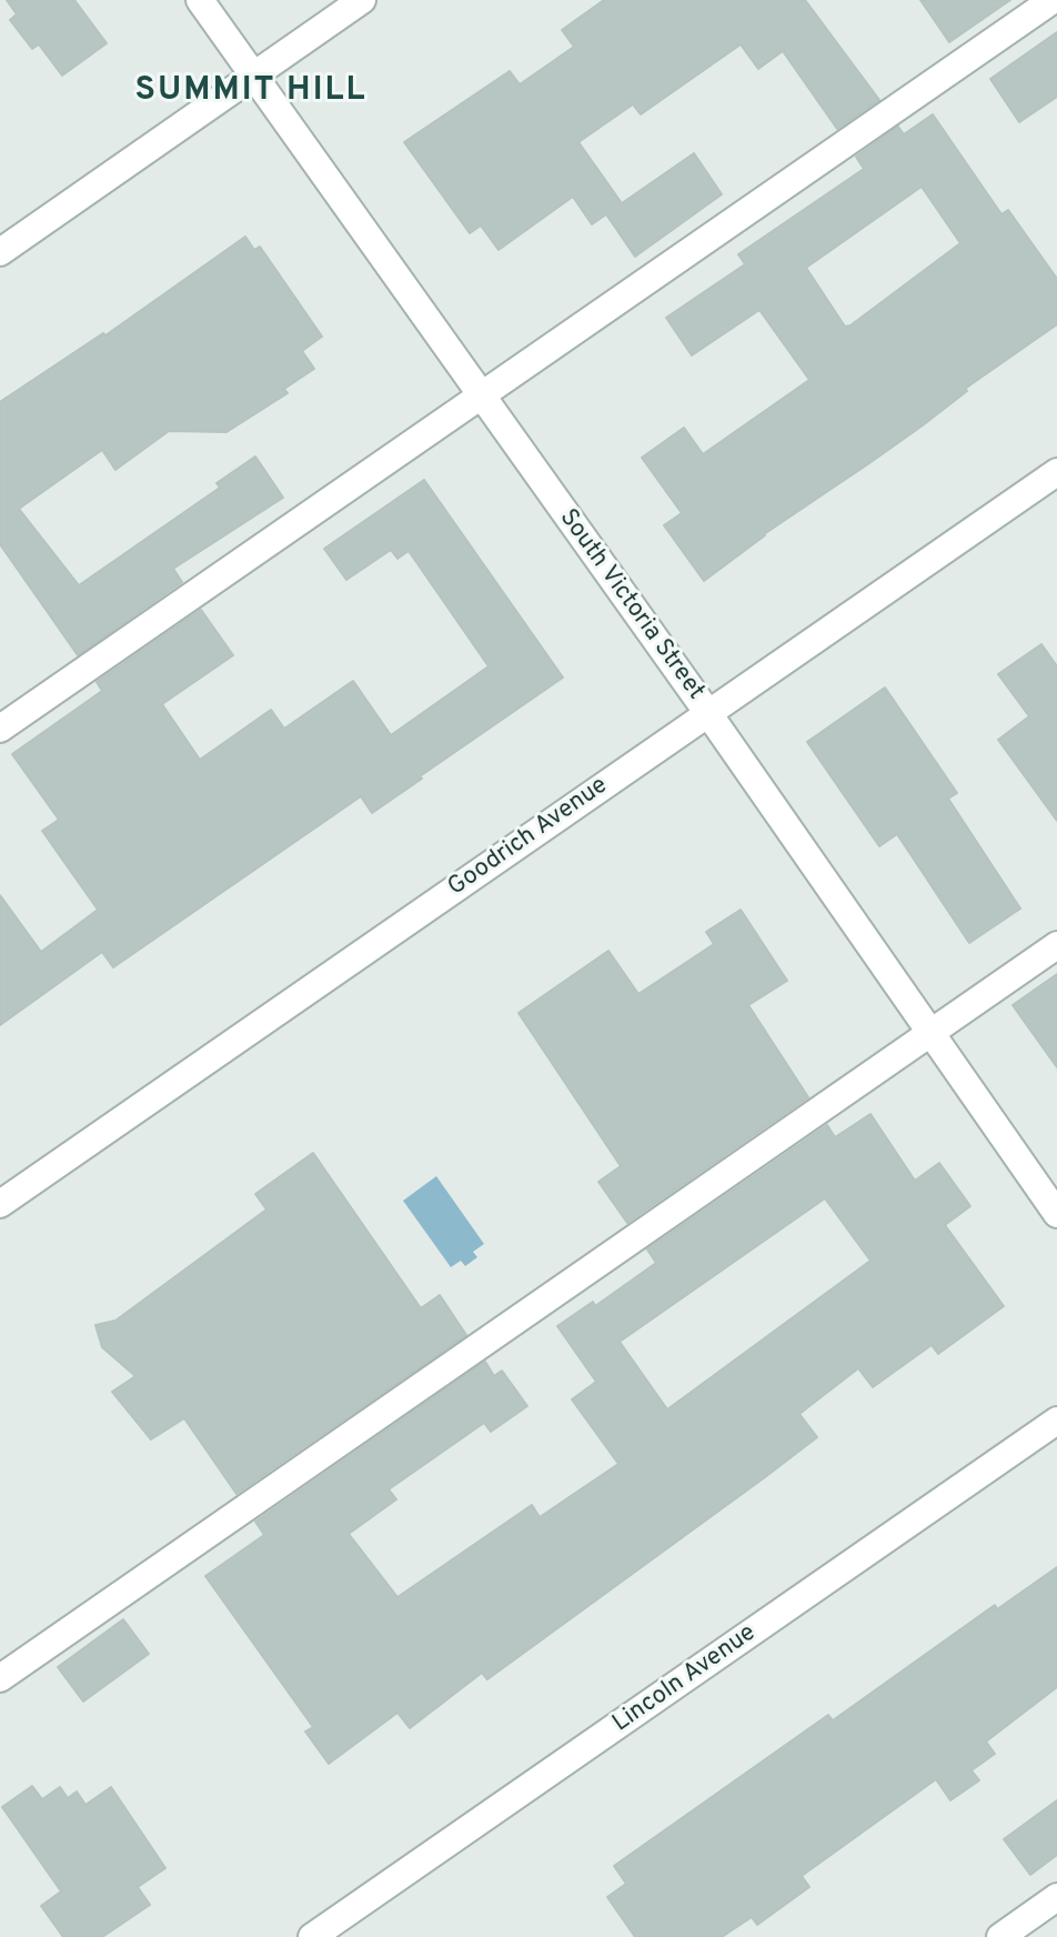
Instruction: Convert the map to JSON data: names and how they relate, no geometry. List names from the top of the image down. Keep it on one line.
{"streets":{"street":["South Victoria Street","Goodrich Avenue","Lincoln Avenue"]},"crossings":[["South Victoria Street","Goodrich Avenue"]],"districts":["SUMMIT HILL"]}
